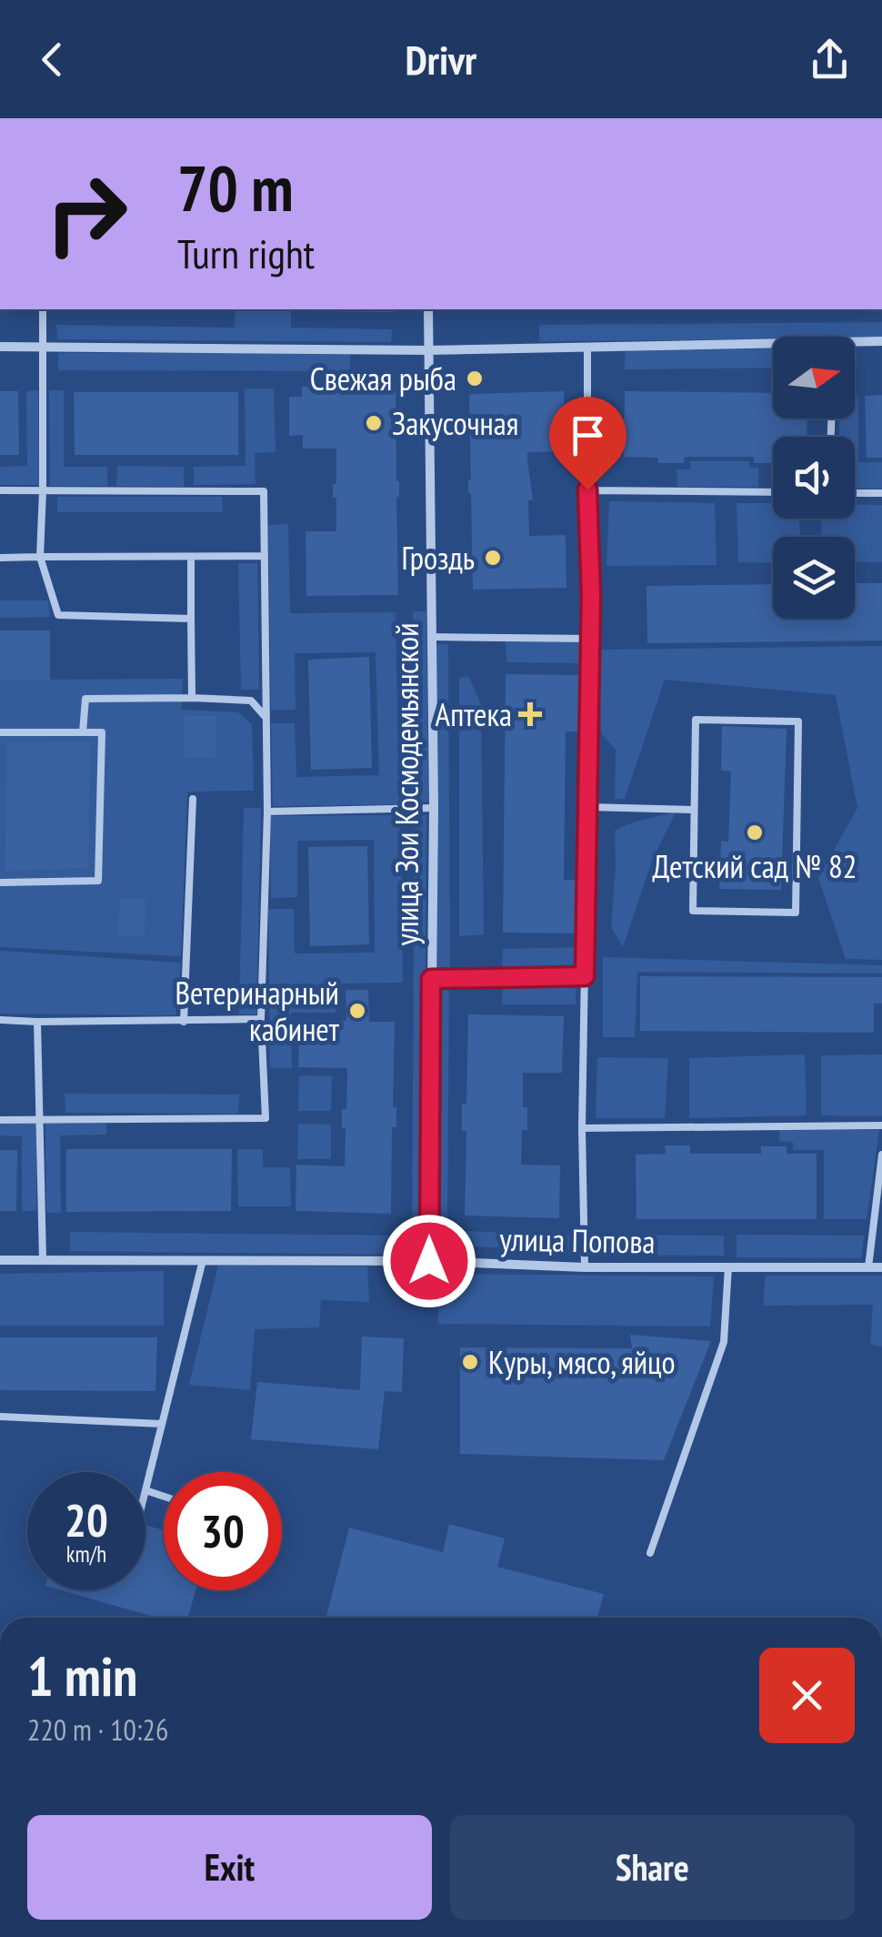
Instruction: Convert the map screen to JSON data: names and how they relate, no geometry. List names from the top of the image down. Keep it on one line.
{"streets":{"street":["улица Зои Космодемьянской","улица Попова"]},"crossings":[["улица Зои Космодемьянской","улица Попова"]],"places":{"other":["Свежая рыба","Закусочная","Гроздь","Детский сад № 82","Ветеринарный кабинет","Куры, мясо, яйцо"],"health":["Аптека"]},"north":"right","page":{"header":"Drivr","turn":["70 m","Turn right"],"speed":"20 km/h","limit":"30","heading":["1 min","220 m · 10:26"],"buttons":["Exit","Share"]}}
